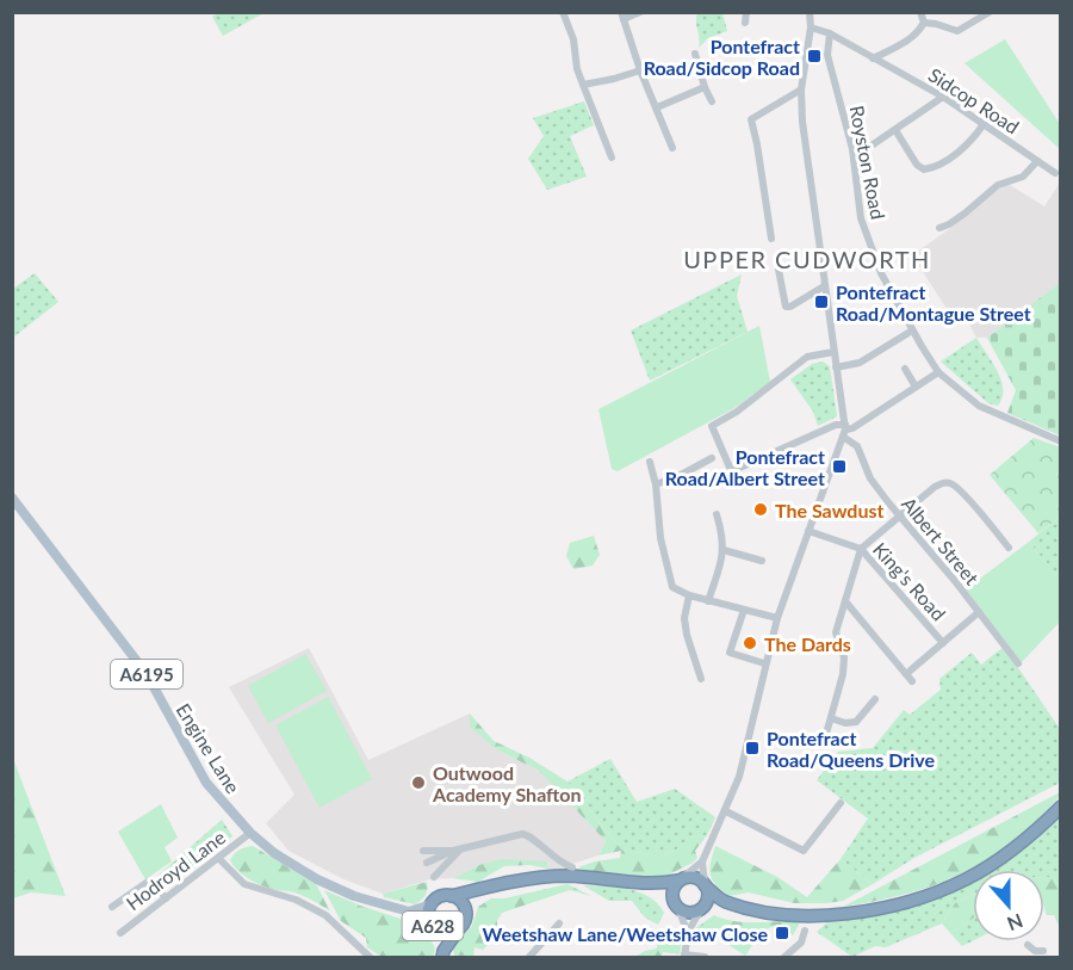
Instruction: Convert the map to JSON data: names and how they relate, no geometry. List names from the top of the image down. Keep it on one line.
{"streets":{"highway":["A628"],"main road":["A6195","Engine Lane"],"street":["Sidcop Road","Royston Road","Albert Street","King's Road","Hodroyd Lane"]},"crossings":[["Sidcop Road","Royston Road"],["Engine Lane","Hodroyd Lane"],["Engine Lane","A628"]],"districts":["UPPER CUDWORTH"],"places":{"transit":["Pontefract Road/Sidcop Road","Pontefract Road/Montague Street","Pontefract Road/Albert Street","Pontefract Road/Queens Drive","Weetshaw Lane/Weetshaw Close"],"other":["The Sawdust","The Dards","Outwood Academy Shafton"]},"north":"bottom"}
